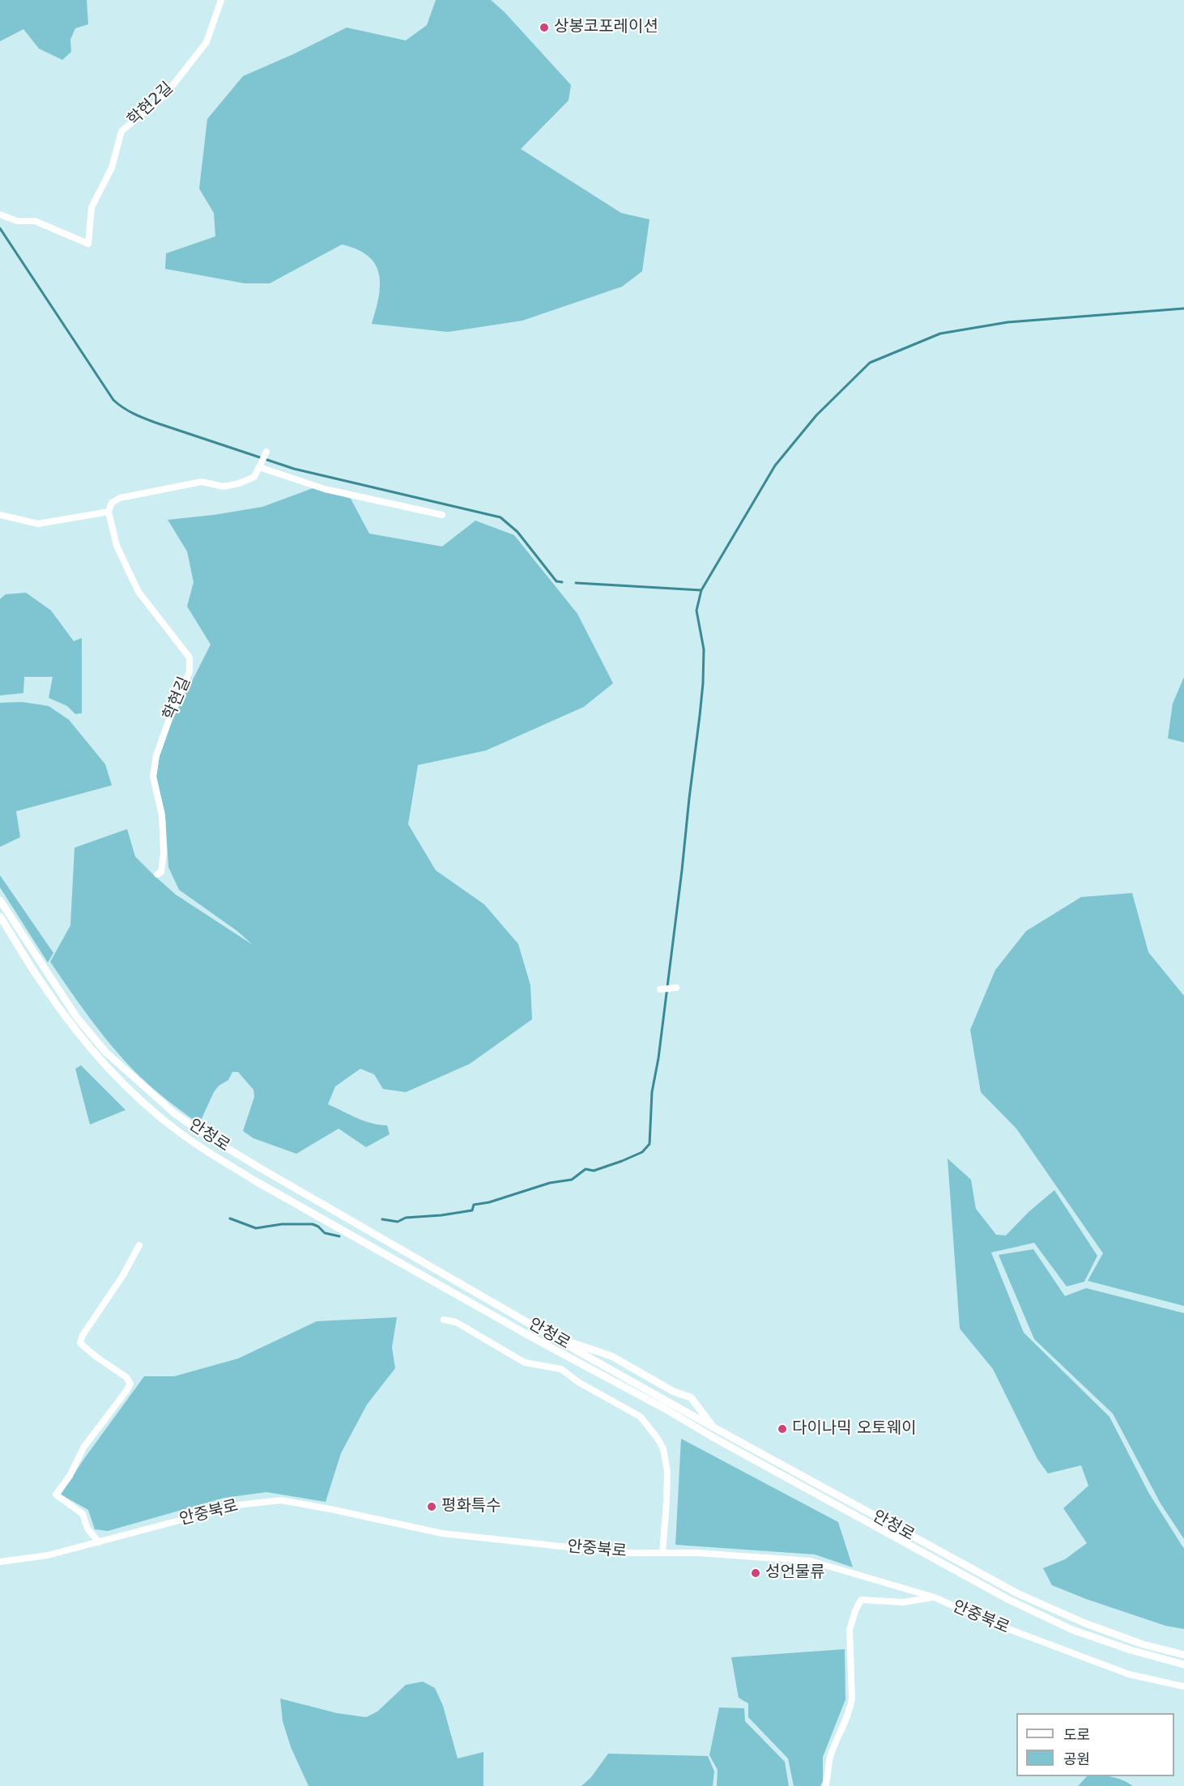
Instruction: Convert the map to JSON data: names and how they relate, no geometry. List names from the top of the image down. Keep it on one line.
{"streets":{"street":["학현2길","학현길","안청로","안중북로"]},"places":["상봉코포레이션","다이나믹 오토웨이","평화특수","성언물류"],"legend":["도로","공원"]}
